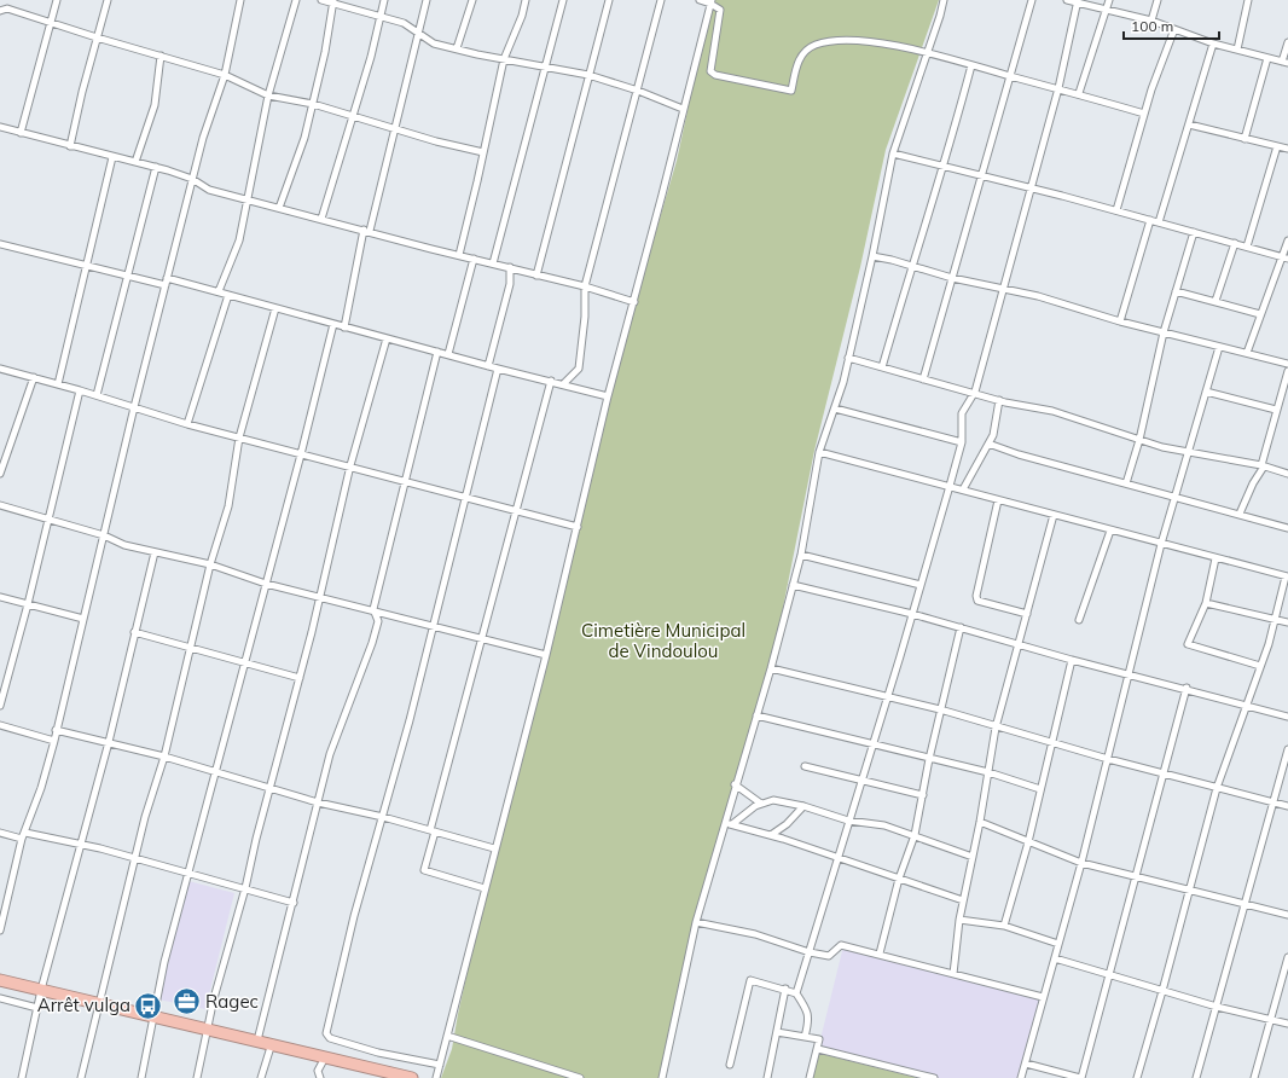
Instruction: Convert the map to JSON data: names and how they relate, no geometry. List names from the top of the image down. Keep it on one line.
{"parks":["Cimetière Municipal de Vindoulou"],"places":{"office":["Ragec"],"bus stop":["Arrêt vulga"]},"scale_bar":"100 m"}
